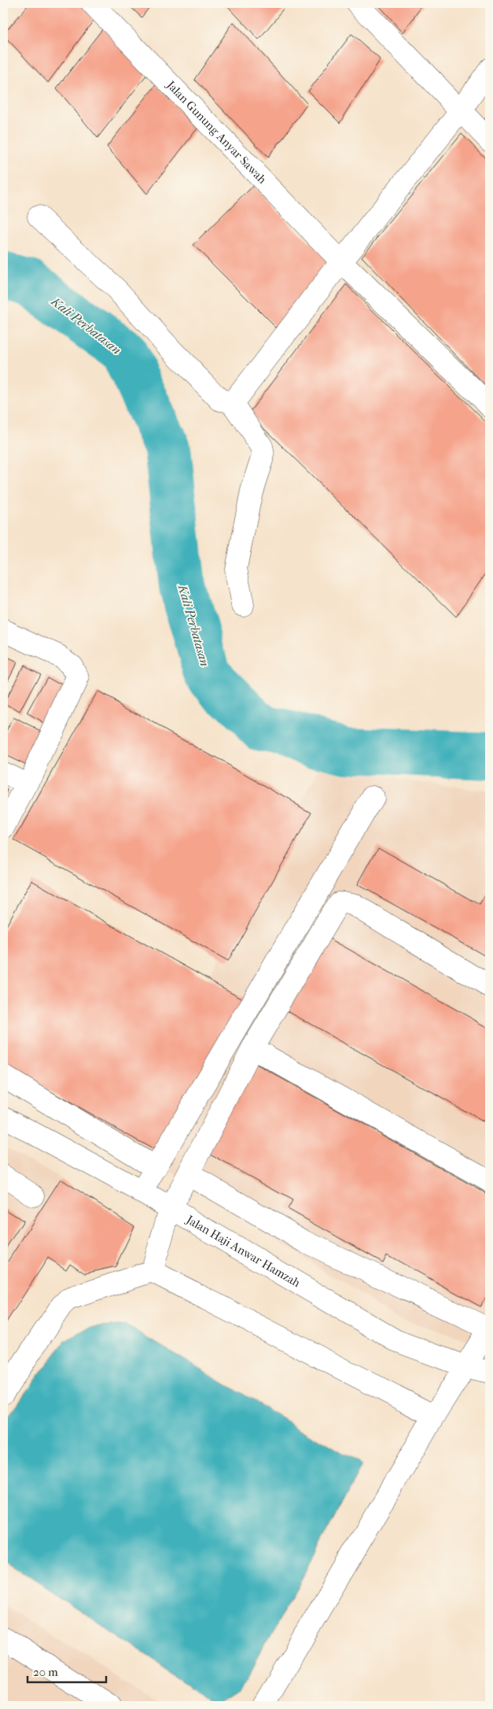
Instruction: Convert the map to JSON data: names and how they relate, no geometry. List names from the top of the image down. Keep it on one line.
{"streets":{"street":["Jalan Gunung Anyar Sawah","Jalan Haji Anwar Hamzah"]},"water":["Kali Perbatasan"],"scale_bar":"20 m"}
